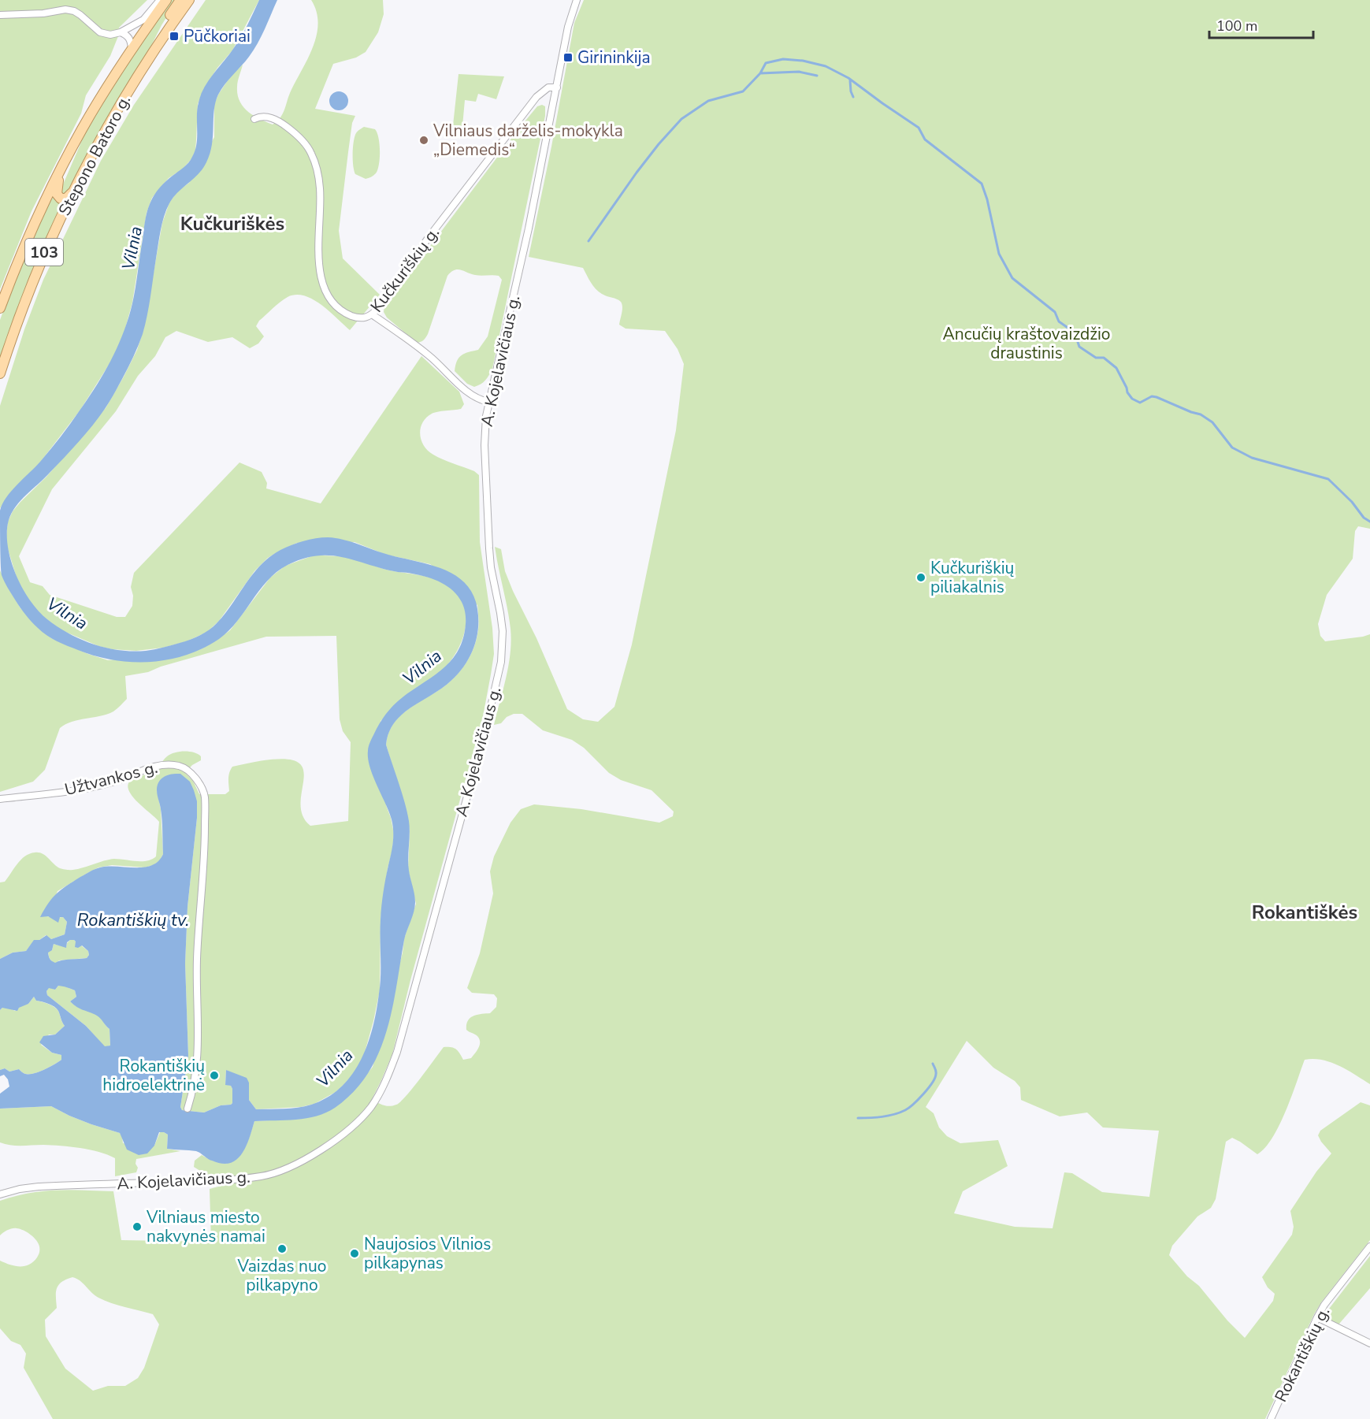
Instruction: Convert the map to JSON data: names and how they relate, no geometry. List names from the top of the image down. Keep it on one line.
{"streets":{"main road":["Stepono Batoro g.","103"],"street":["Kučkuriškių g.","A. Kojelavičiaus g.","Užtvankos g.","Rokantiškių g."]},"crossings":[["Kučkuriškių g.","A. Kojelavičiaus g."]],"districts":["Kučkuriškės","Rokantiškės"],"water":["Vilnia","Rokantiškių tv."],"parks":["Ancučių kraštovaizdžio draustinis"],"places":{"transit":["Pūčkoriai","Girininkija"],"other":["Vilniaus darželis-mokykla „Diemedis“","Kučkuriškių piliakalnis","Rokantiškių hidroelektrinė","Vilniaus miesto nakvynės namai","Vaizdas nuo pilkapyno","Naujosios Vilnios pilkapynas"]},"scale_bar":"100 m"}
